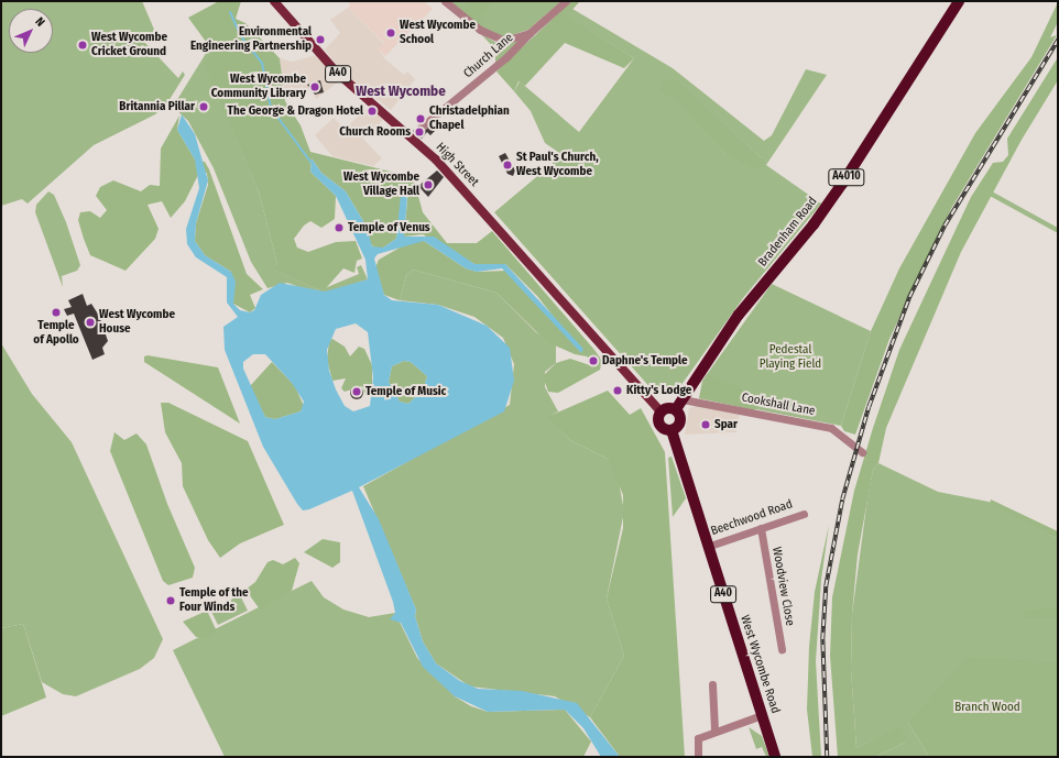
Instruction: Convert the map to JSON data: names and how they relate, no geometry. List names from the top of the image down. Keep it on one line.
{"streets":{"highway":["A40","A4010","Bradenham Road","West Wycombe Road"],"main road":["High Street"],"street":["Church Lane","Cookshall Lane","Beechwood Road","Woodview Close"]},"crossings":[["Church Lane","High Street"],["A40","High Street"],["A40","Bradenham Road"],["A40","West Wycombe Road"],["High Street","Bradenham Road"],["High Street","West Wycombe Road"],["Bradenham Road","Cookshall Lane"],["Bradenham Road","West Wycombe Road"],["Beechwood Road","Woodview Close"],["Beechwood Road","West Wycombe Road"]],"districts":["West Wycombe"],"parks":["Pedestal Playing Field","Branch Wood"],"places":["West Wycombe School","Environmental Engineering Partnership","West Wycombe Cricket Ground","West Wycombe Community Library","Britannia Pillar","The George & Dragon Hotel","Christadelphian Chapel","Church Rooms","St Paul's Church, West Wycombe","West Wycombe Village Hall","Temple of Venus","Temple of Apollo","West Wycombe House","Daphne's Temple","Kitty's Lodge","Temple of Music","Spar","Temple of the Four Winds"],"north":"top right"}
